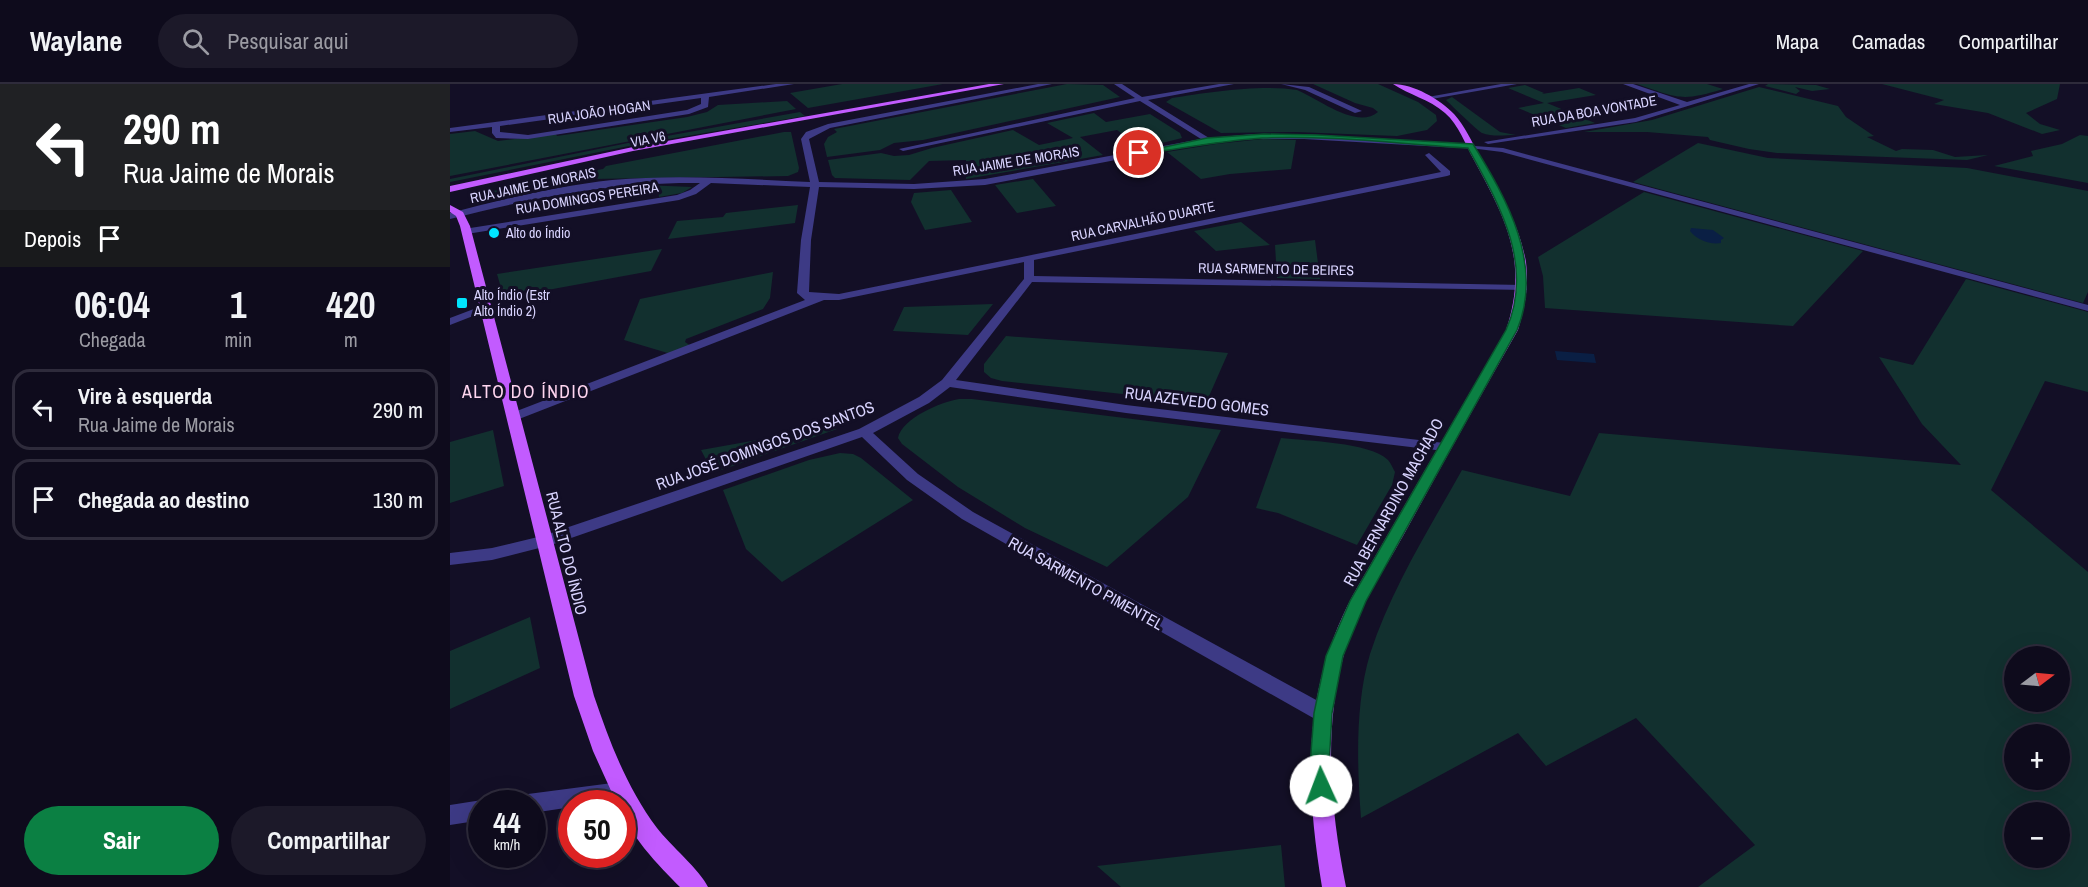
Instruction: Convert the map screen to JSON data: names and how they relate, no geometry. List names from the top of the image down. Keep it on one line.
{"streets":{"main road":["VIA V6","RUA BERNARDINO MACHADO","RUA ALTO DO ÍNDIO"],"street":["RUA DA BOA VONTADE","RUA JOÃO HOGAN","RUA JAIME DE MORAIS","RUA DOMINGOS PEREIRA","RUA CARVALHÃO DUARTE","RUA SARMENTO DE BEIRES","RUA AZEVEDO GOMES","RUA JOSÉ DOMINGOS DOS SANTOS","RUA SARMENTO PIMENTEL"]},"crossings":[["RUA DA BOA VONTADE","RUA JAIME DE MORAIS"],["RUA DA BOA VONTADE","RUA BERNARDINO MACHADO"],["RUA JAIME DE MORAIS","RUA DOMINGOS PEREIRA"],["RUA JAIME DE MORAIS","RUA BERNARDINO MACHADO"],["RUA JAIME DE MORAIS","RUA ALTO DO ÍNDIO"],["RUA DOMINGOS PEREIRA","RUA ALTO DO ÍNDIO"],["RUA CARVALHÃO DUARTE","RUA ALTO DO ÍNDIO"],["RUA SARMENTO DE BEIRES","RUA JOSÉ DOMINGOS DOS SANTOS"],["RUA SARMENTO DE BEIRES","RUA BERNARDINO MACHADO"],["RUA AZEVEDO GOMES","RUA JOSÉ DOMINGOS DOS SANTOS"],["RUA AZEVEDO GOMES","RUA BERNARDINO MACHADO"],["RUA JOSÉ DOMINGOS DOS SANTOS","RUA ALTO DO ÍNDIO"],["RUA JOSÉ DOMINGOS DOS SANTOS","RUA SARMENTO PIMENTEL"],["RUA BERNARDINO MACHADO","RUA SARMENTO PIMENTEL"]],"districts":["ALTO DO ÍNDIO"],"places":{"other":["Alto do Índio"],"transit":["Alto Índio (Estr Alto Índio 2)"]},"north":"right","page":{"header":"Waylane","search":"Pesquisar aqui","nav":["Mapa","Camadas","Compartilhar"],"turn":["290 m","Rua Jaime de Morais"],"then":"Depois","eta":["06:04","Chegada","1","min","420","m"],"list":[{"name":"Vire à esquerda","note":"Rua Jaime de Morais","value":"290 m"},{"name":"Chegada ao destino","value":"130 m"}],"map_buttons":["+","−"],"speed":"44 km/h","limit":"50","buttons":["Sair","Compartilhar"]}}
